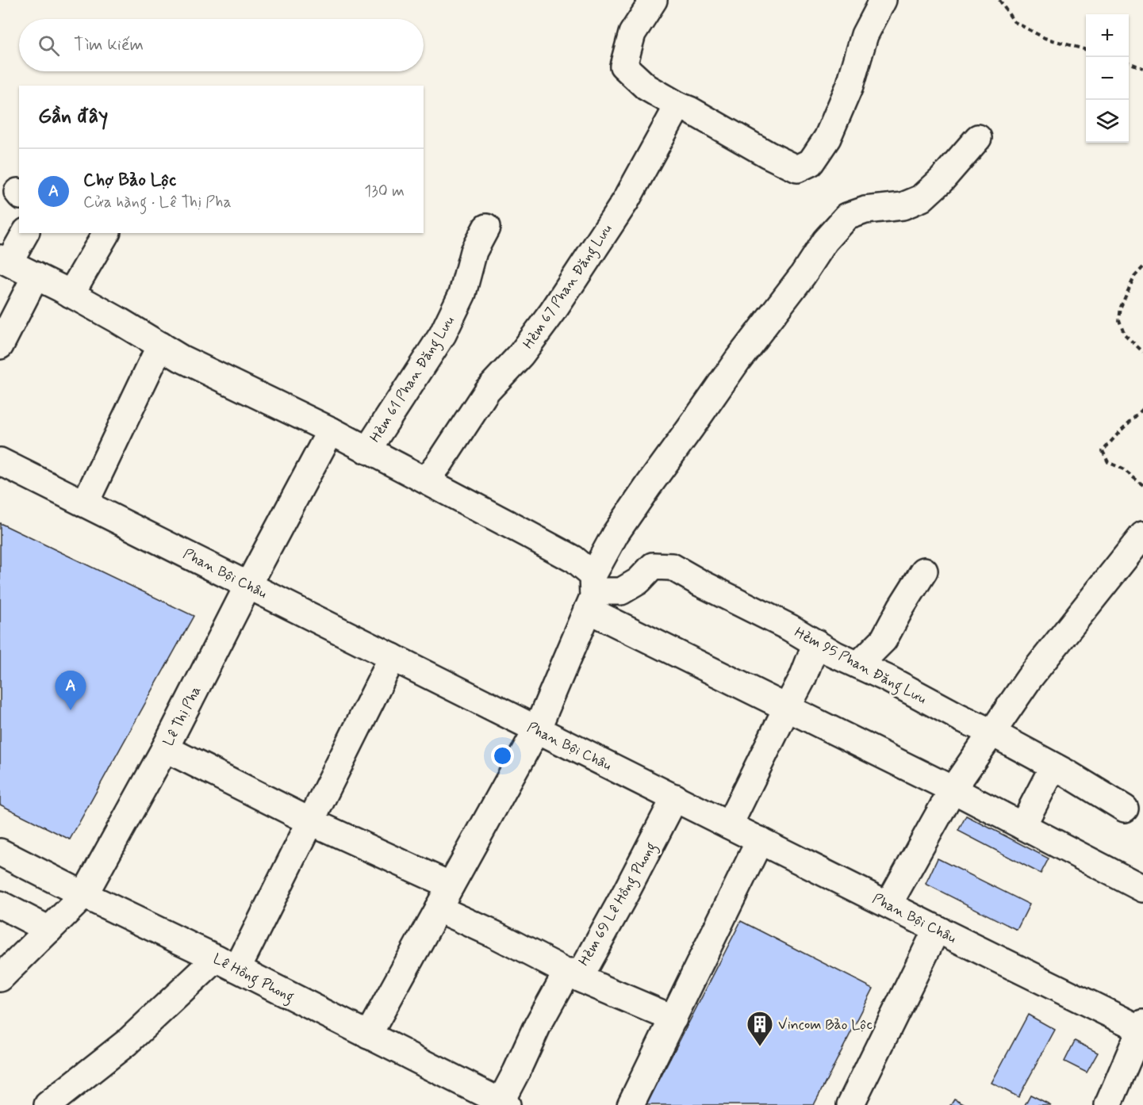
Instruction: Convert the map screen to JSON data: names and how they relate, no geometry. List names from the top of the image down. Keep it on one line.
{"streets":{"main road":["Hẻm 67 Phan Đăng Lưu","Hẻm 61 Phan Đăng Lưu","Phan Bội Châu","Hẻm 95 Phan Đăng Lưu","Lê Thị Pha","Hẻm 69 Lê Hồng Phong","Lê Hồng Phong"]},"crossings":[["Phan Bội Châu","Lê Thị Pha"],["Phan Bội Châu","Hẻm 69 Lê Hồng Phong"],["Lê Thị Pha","Lê Hồng Phong"],["Hẻm 69 Lê Hồng Phong","Lê Hồng Phong"]],"places":{"building":["Vincom Bảo Lộc"]},"page":{"map_buttons":["+","−"],"search":"Tìm kiếm","heading":"Gần đây","list":[{"mark":"A","name":"Chợ Bảo Lộc","note":"Cửa hàng · Lê Thị Pha","value":"130 m"}],"pins":"A"}}
